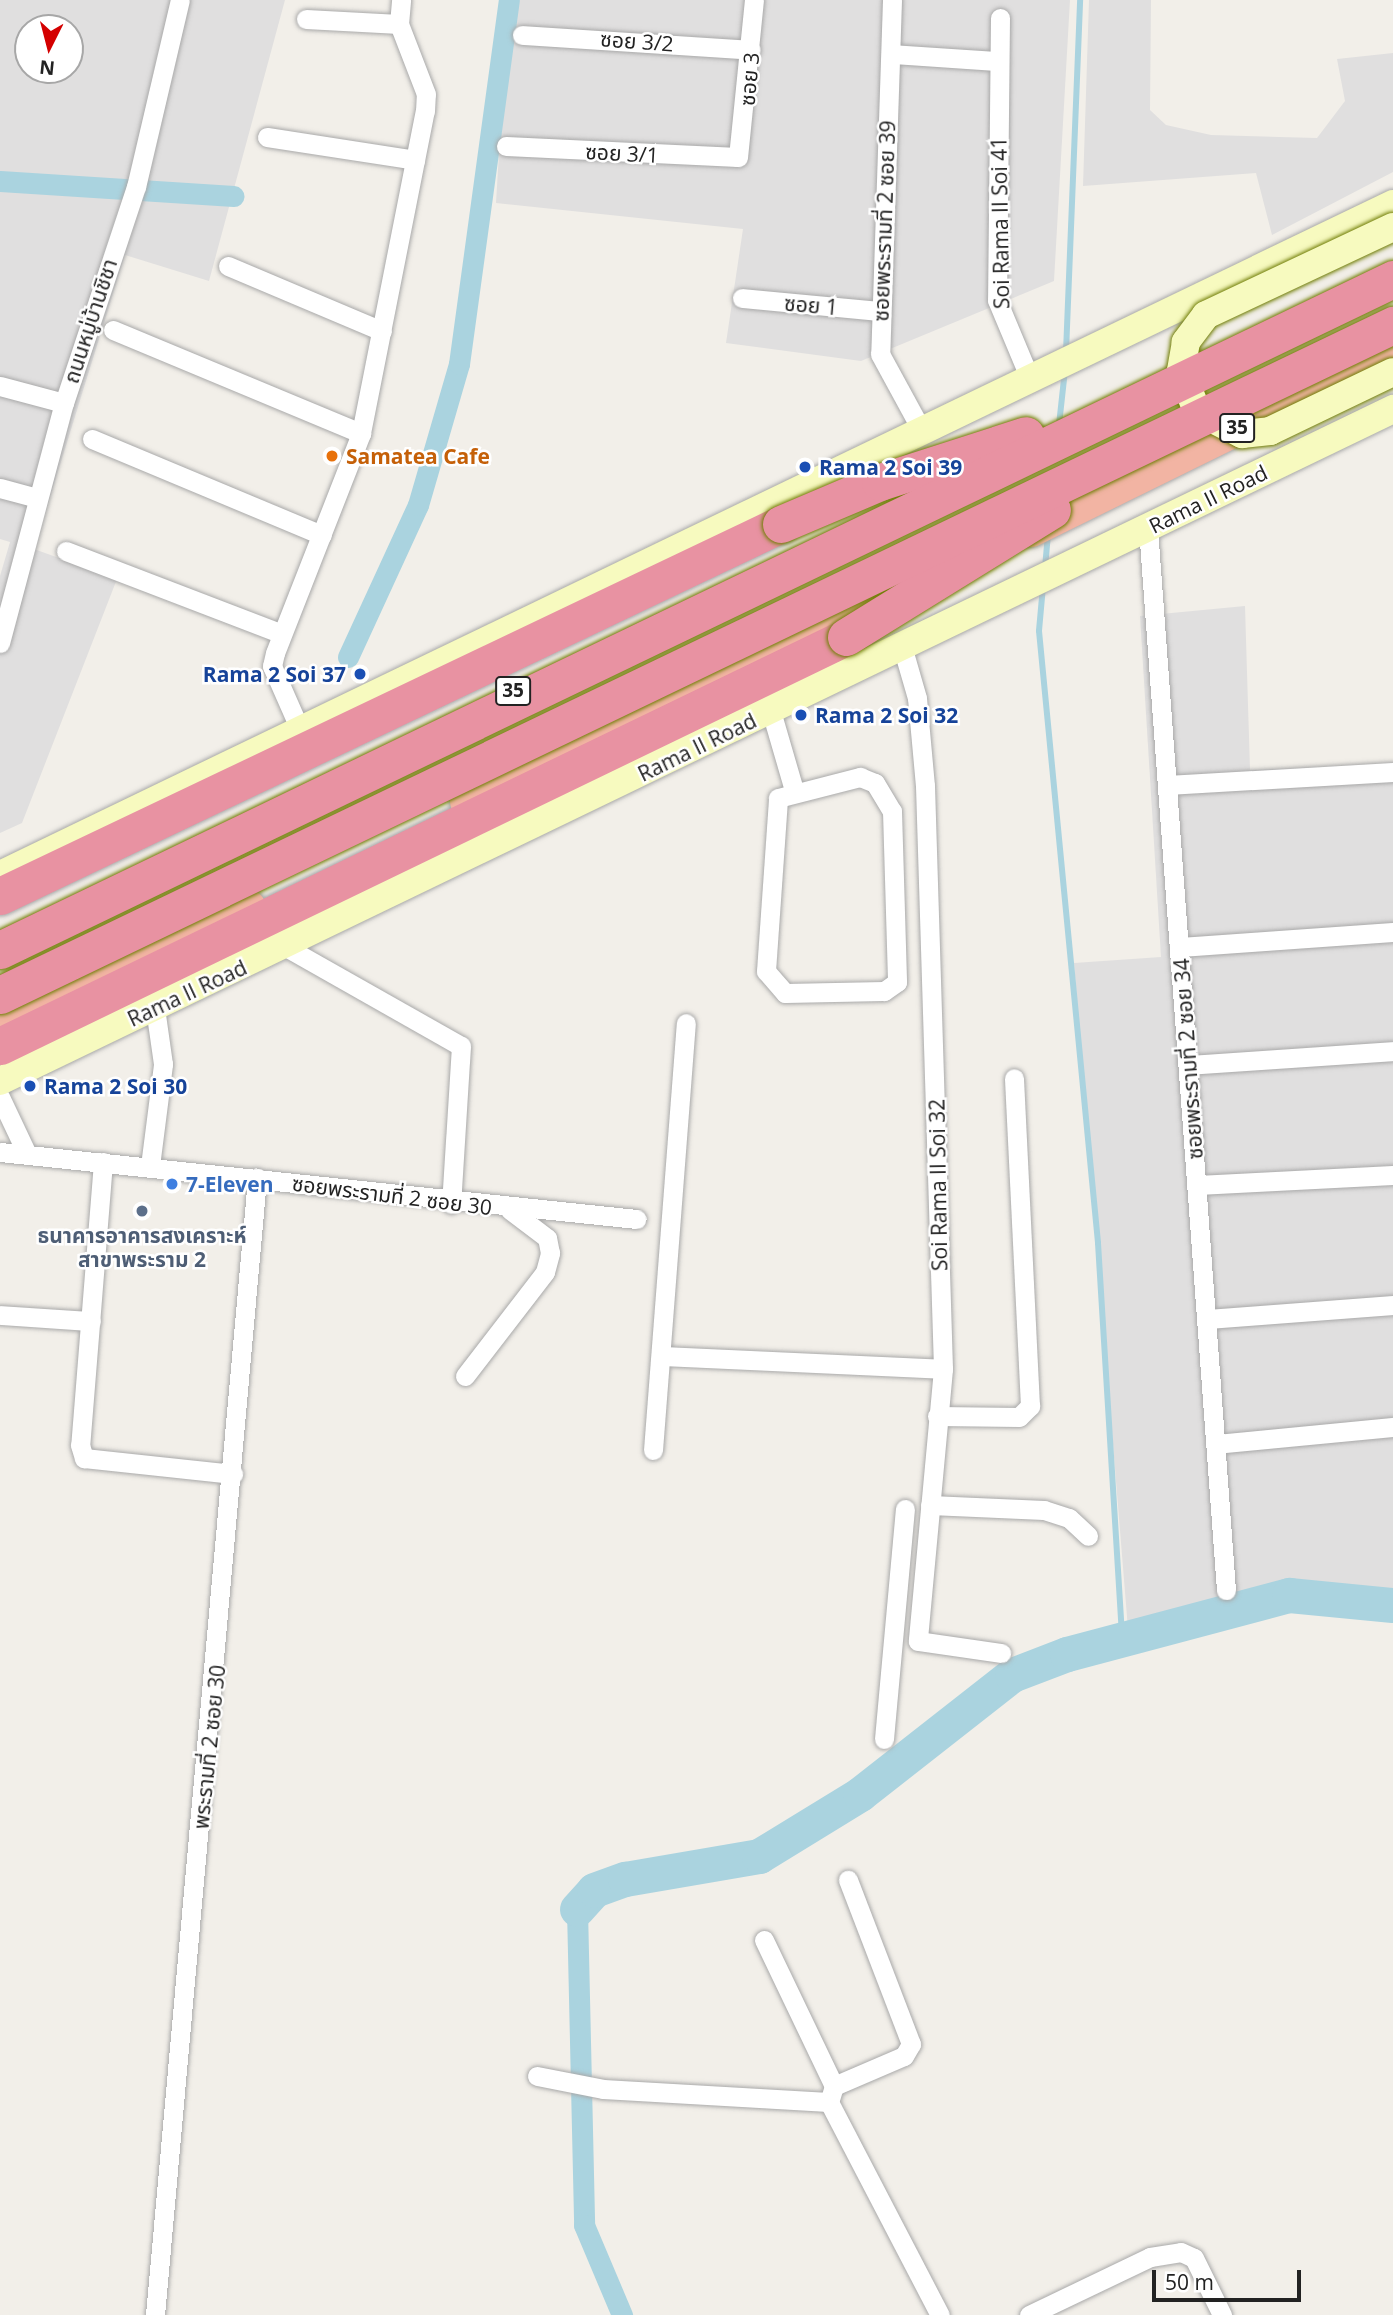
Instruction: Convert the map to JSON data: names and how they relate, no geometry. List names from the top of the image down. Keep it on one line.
{"streets":{"highway":["35"],"main road":["Rama II Road"],"street":["ซอย 3/2","ซอย 3","ซอย 3/1","ซอยพระรามที่ 2 ซอย 39","Soi Rama II Soi 41","ซอย 1","ถนนหมู่บ้านชิชา","ซอยพระรามที่ 2 ซอย 34","Soi Rama II Soi 32","ซอยพระรามที่ 2 ซอย 30","พระรามที่ 2 ซอย 30"]},"crossings":[["ซอย 3/2","ซอย 3"],["ซอย 3","ซอย 3/1"],["ซอยพระรามที่ 2 ซอย 39","ซอย 1"],["Rama II Road","ซอยพระรามที่ 2 ซอย 34"],["Rama II Road","Soi Rama II Soi 32"],["ซอยพระรามที่ 2 ซอย 30","พระรามที่ 2 ซอย 30"]],"places":["Samatea Cafe","Rama 2 Soi 39","Rama 2 Soi 37","Rama 2 Soi 32","Rama 2 Soi 30","7-Eleven","ธนาคารอาคารสงเคราะห์ สาขาพระราม 2"],"scale_bar":"50 m","north":"bottom"}
